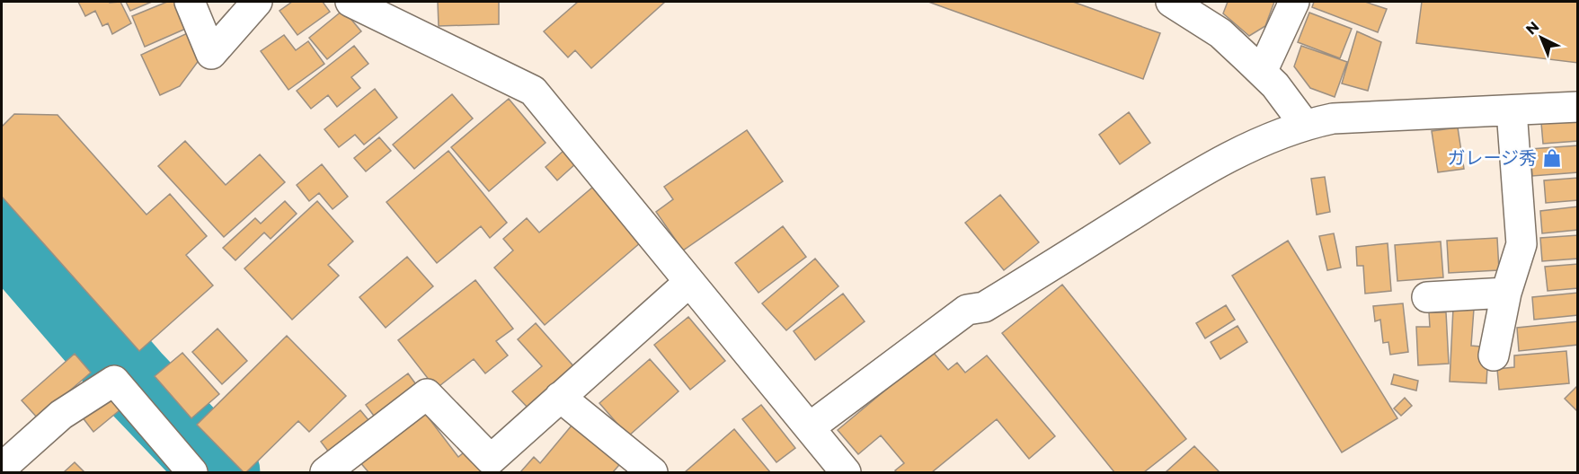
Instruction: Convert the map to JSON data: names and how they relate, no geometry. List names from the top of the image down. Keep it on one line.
{"places":{"shop":["ガレージ秀"]},"north":"top left"}
